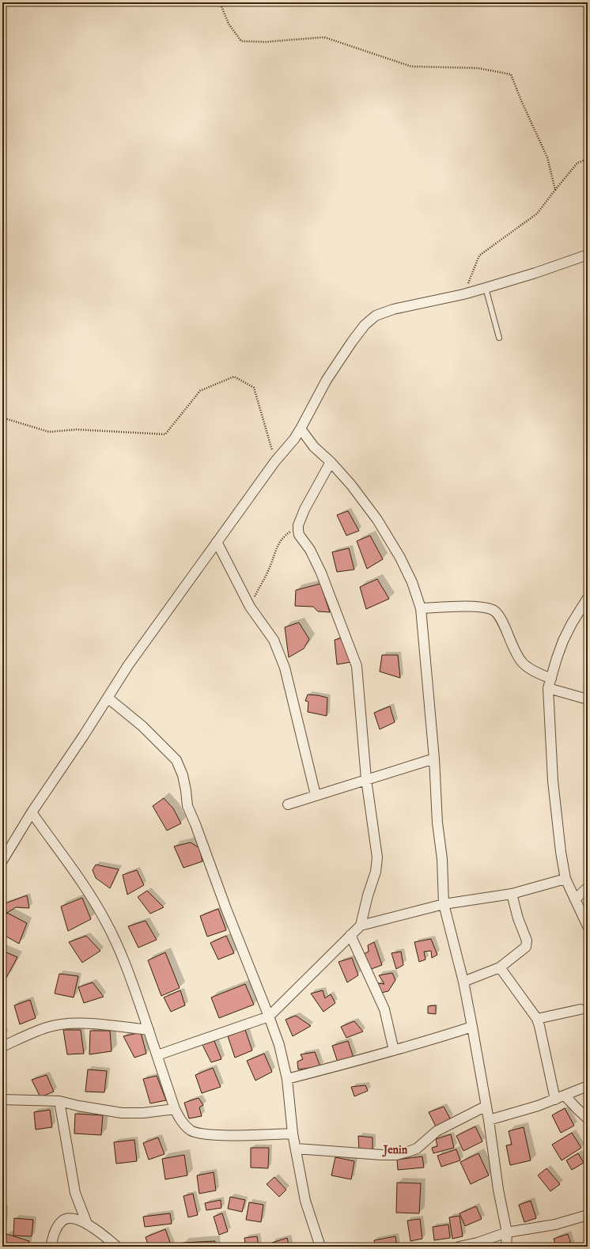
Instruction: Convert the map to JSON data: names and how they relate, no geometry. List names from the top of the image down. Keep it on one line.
{"districts":["Jenin"]}
